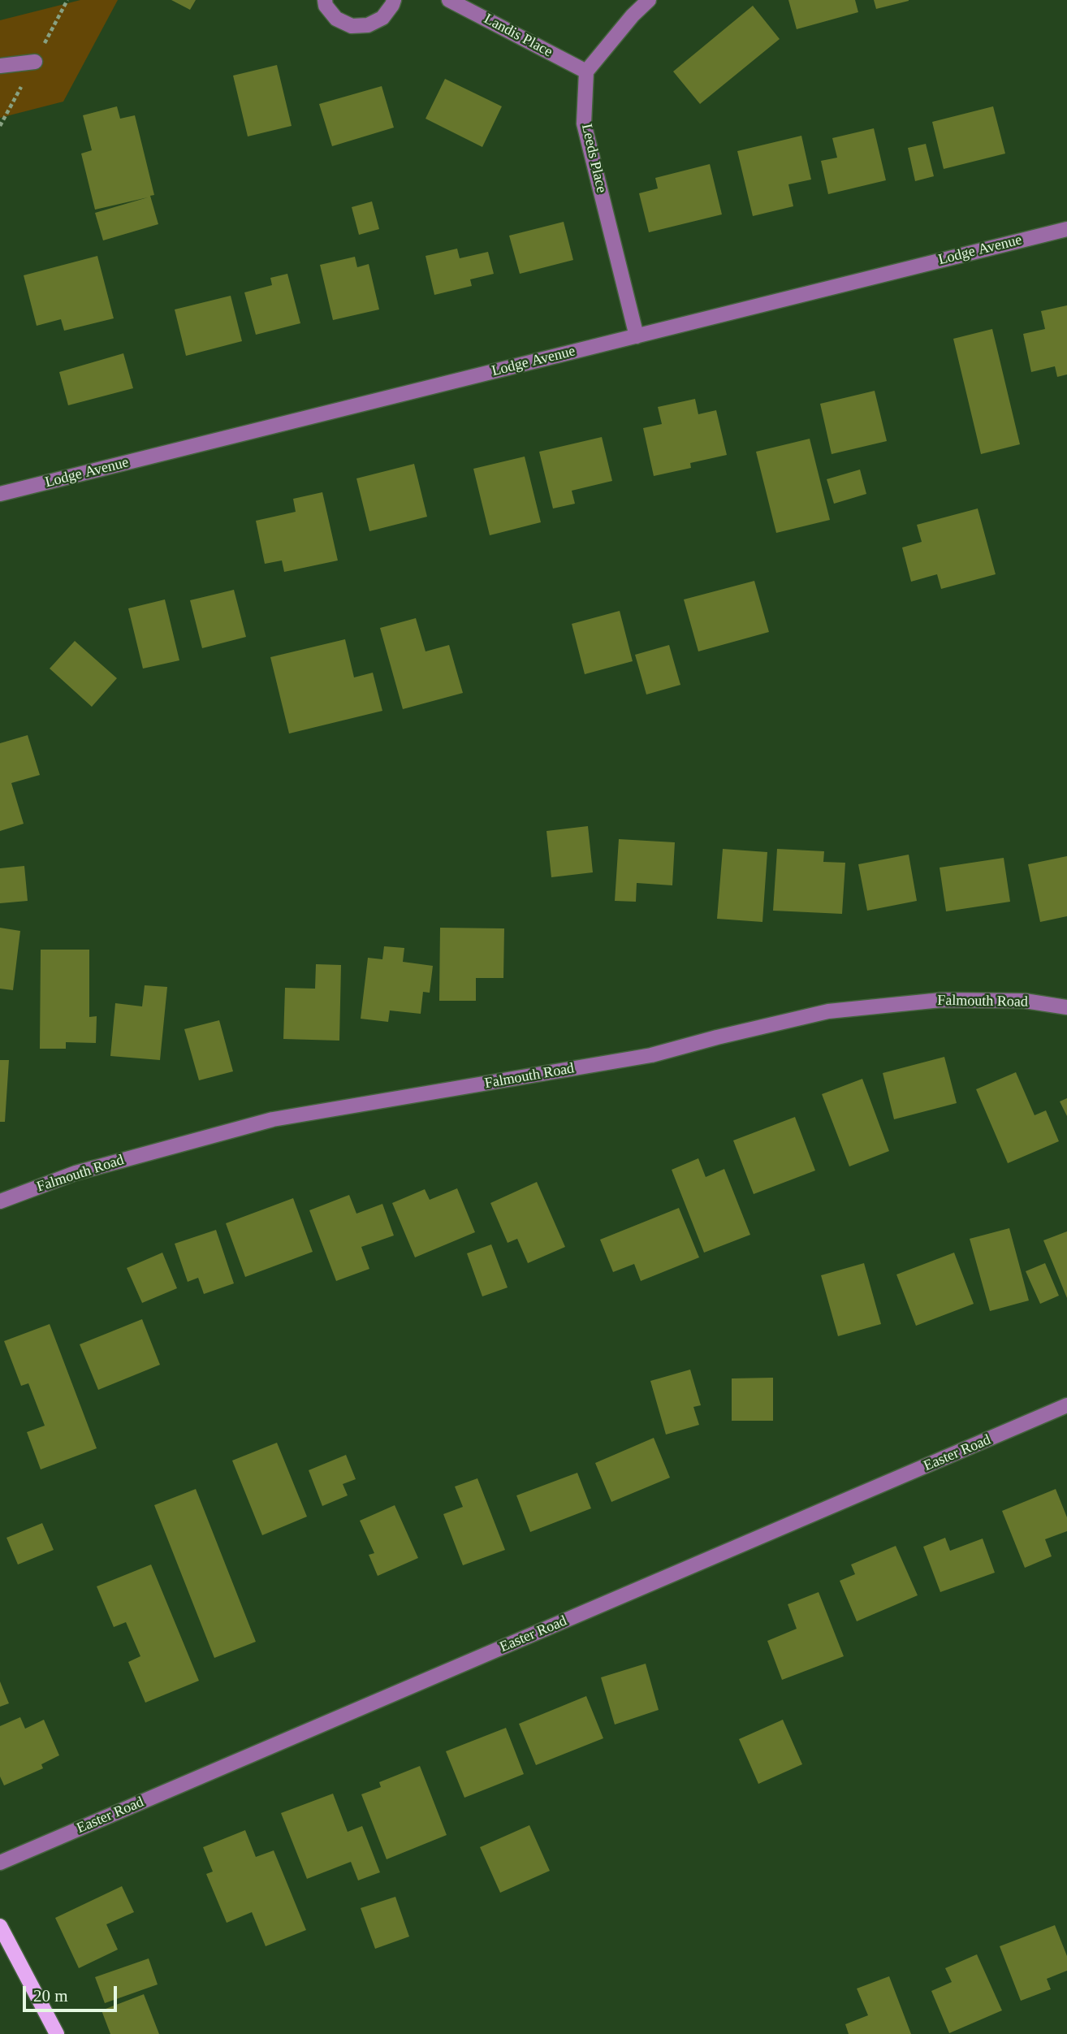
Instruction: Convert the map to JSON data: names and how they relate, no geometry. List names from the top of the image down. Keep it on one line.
{"streets":{"street":["Landis Place","Leeds Place","Lodge Avenue","Falmouth Road","Easter Road"]},"crossings":[["Landis Place","Leeds Place"],["Leeds Place","Lodge Avenue"]],"scale_bar":"20 m"}
